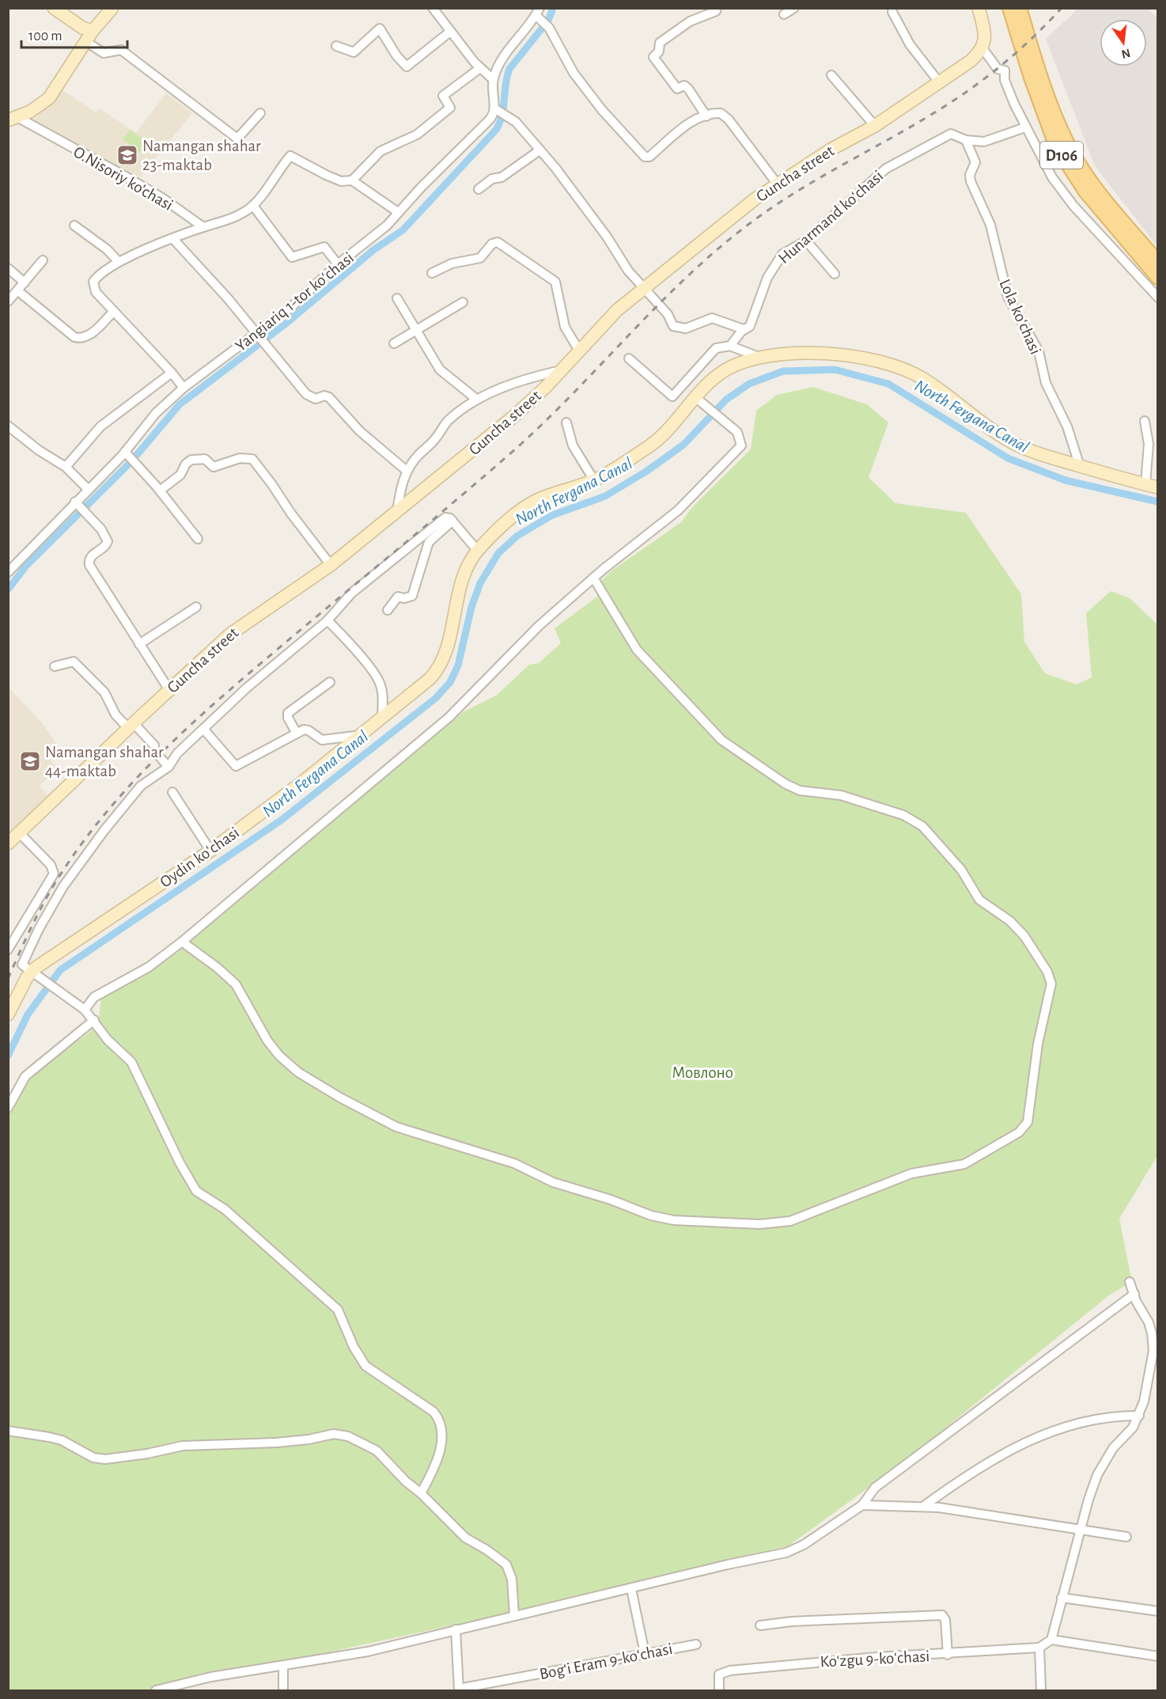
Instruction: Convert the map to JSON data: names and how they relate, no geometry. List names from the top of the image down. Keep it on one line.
{"streets":{"main road":["D106"],"street":["Guncha street","O.Nisoriy ko'chasi","Hunarmand koʻchasi","Yangiariq 1-tor koʻchasi","Lola koʻchasi","Oydin koʻchasi","Koʻzgu 9-koʻchasi","Bogʻi Eram 9-koʻchasi"]},"crossings":[["Hunarmand koʻchasi","Lola koʻchasi"],["Lola koʻchasi","Oydin koʻchasi"]],"water":["North Fergana Canal"],"parks":["Мовлоно"],"places":{"school or university":["Namangan shahar 23-maktab","Namangan shahar 44-maktab"]},"scale_bar":"100 m","north":"bottom"}
